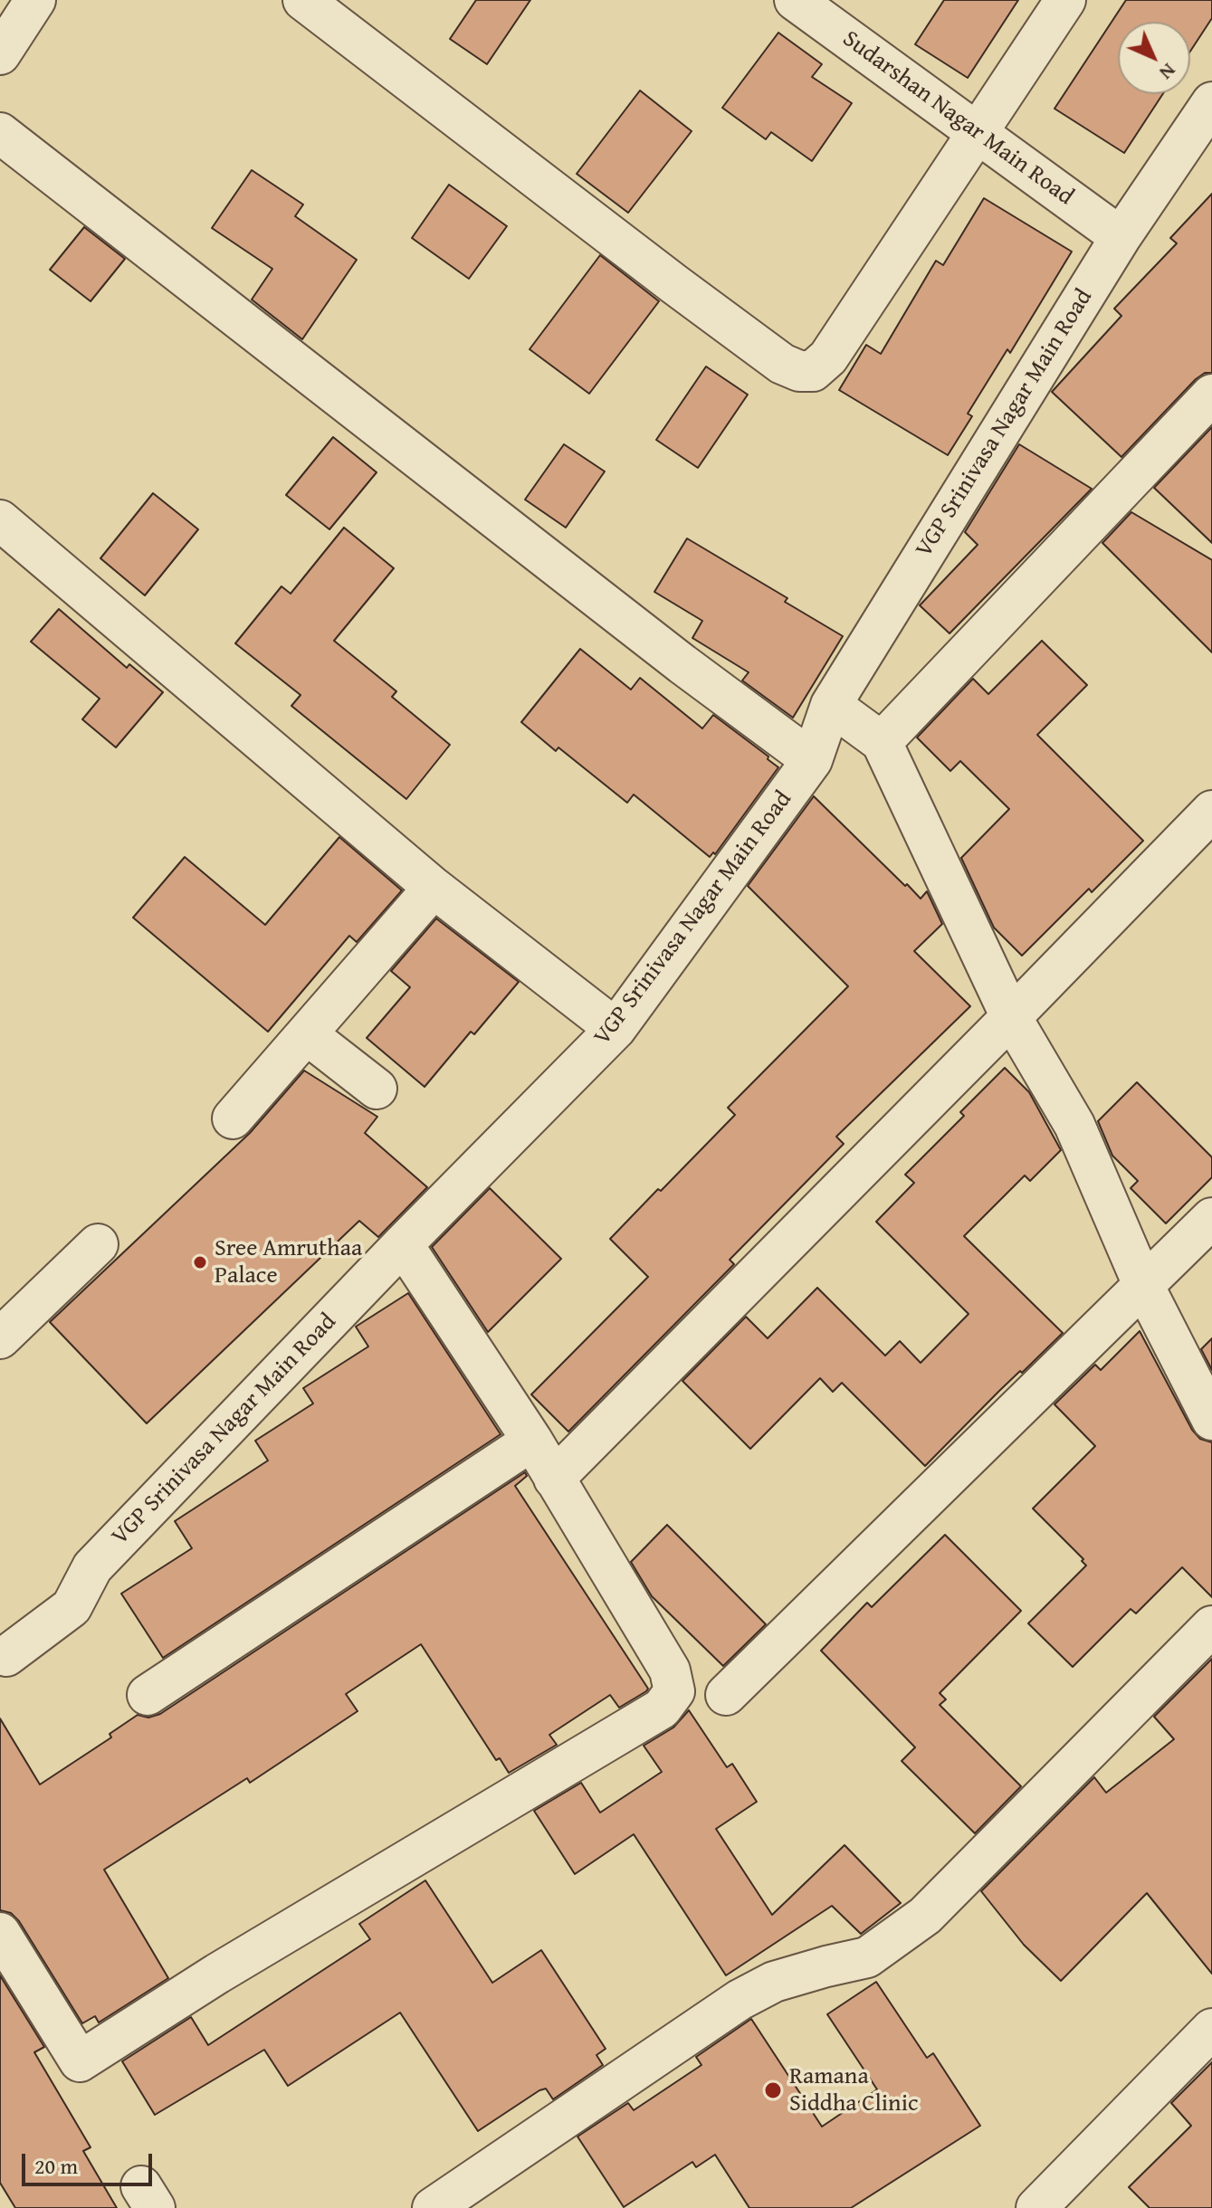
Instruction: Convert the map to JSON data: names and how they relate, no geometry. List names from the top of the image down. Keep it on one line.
{"streets":{"street":["Sudarshan Nagar Main Road","VGP Srinivasa Nagar Main Road"]},"crossings":[["Sudarshan Nagar Main Road","VGP Srinivasa Nagar Main Road"]],"places":["Sree Amruthaa Palace","Ramana Siddha Clinic"],"scale_bar":"20 m","north":"bottom right"}
